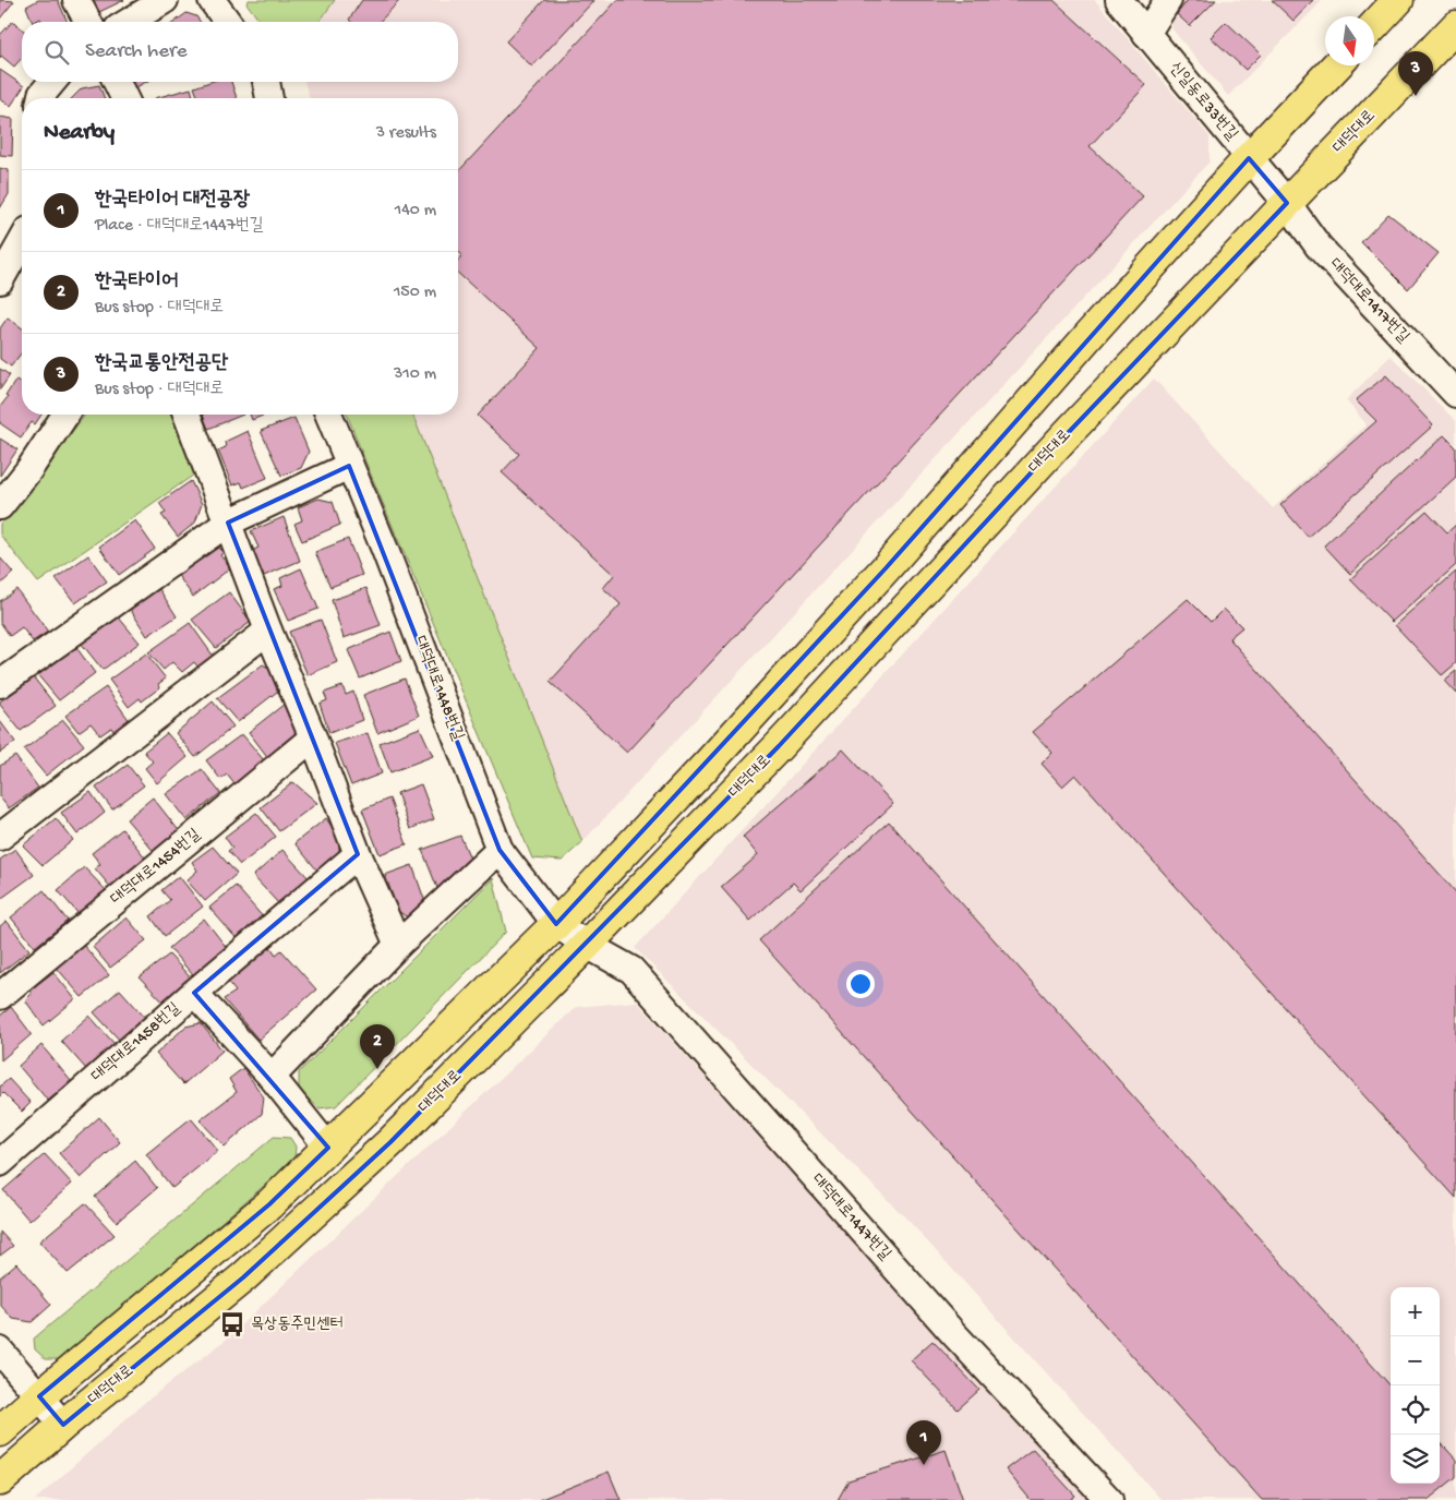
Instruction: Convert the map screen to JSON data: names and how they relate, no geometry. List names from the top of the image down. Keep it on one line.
{"streets":{"main road":["대덕대로"],"street":["신일동로33번길","대덕대로1417번길","대덕대로1448번길","대덕대로1454번길","대덕대로1458번길","대덕대로1447번길"]},"crossings":[["신일동로33번길","대덕대로"],["신일동로33번길","대덕대로1417번길"],["대덕대로","대덕대로1417번길"],["대덕대로","대덕대로1448번길"],["대덕대로","대덕대로1447번길"],["대덕대로1448번길","대덕대로1447번길"]],"places":{"bus stop":["목상동주민센터"]},"north":"bottom","page":{"search":"Search here","pins":["3","2","1"],"heading":["Nearby","3 results"],"list":[{"mark":"1","name":"한국타이어 대전공장","note":"Place · 대덕대로1447번길","value":"140 m"},{"mark":"2","name":"한국타이어","note":"Bus stop · 대덕대로","value":"150 m"},{"mark":"3","name":"한국교통안전공단","note":"Bus stop · 대덕대로","value":"310 m"}],"map_buttons":["+","−"]}}
